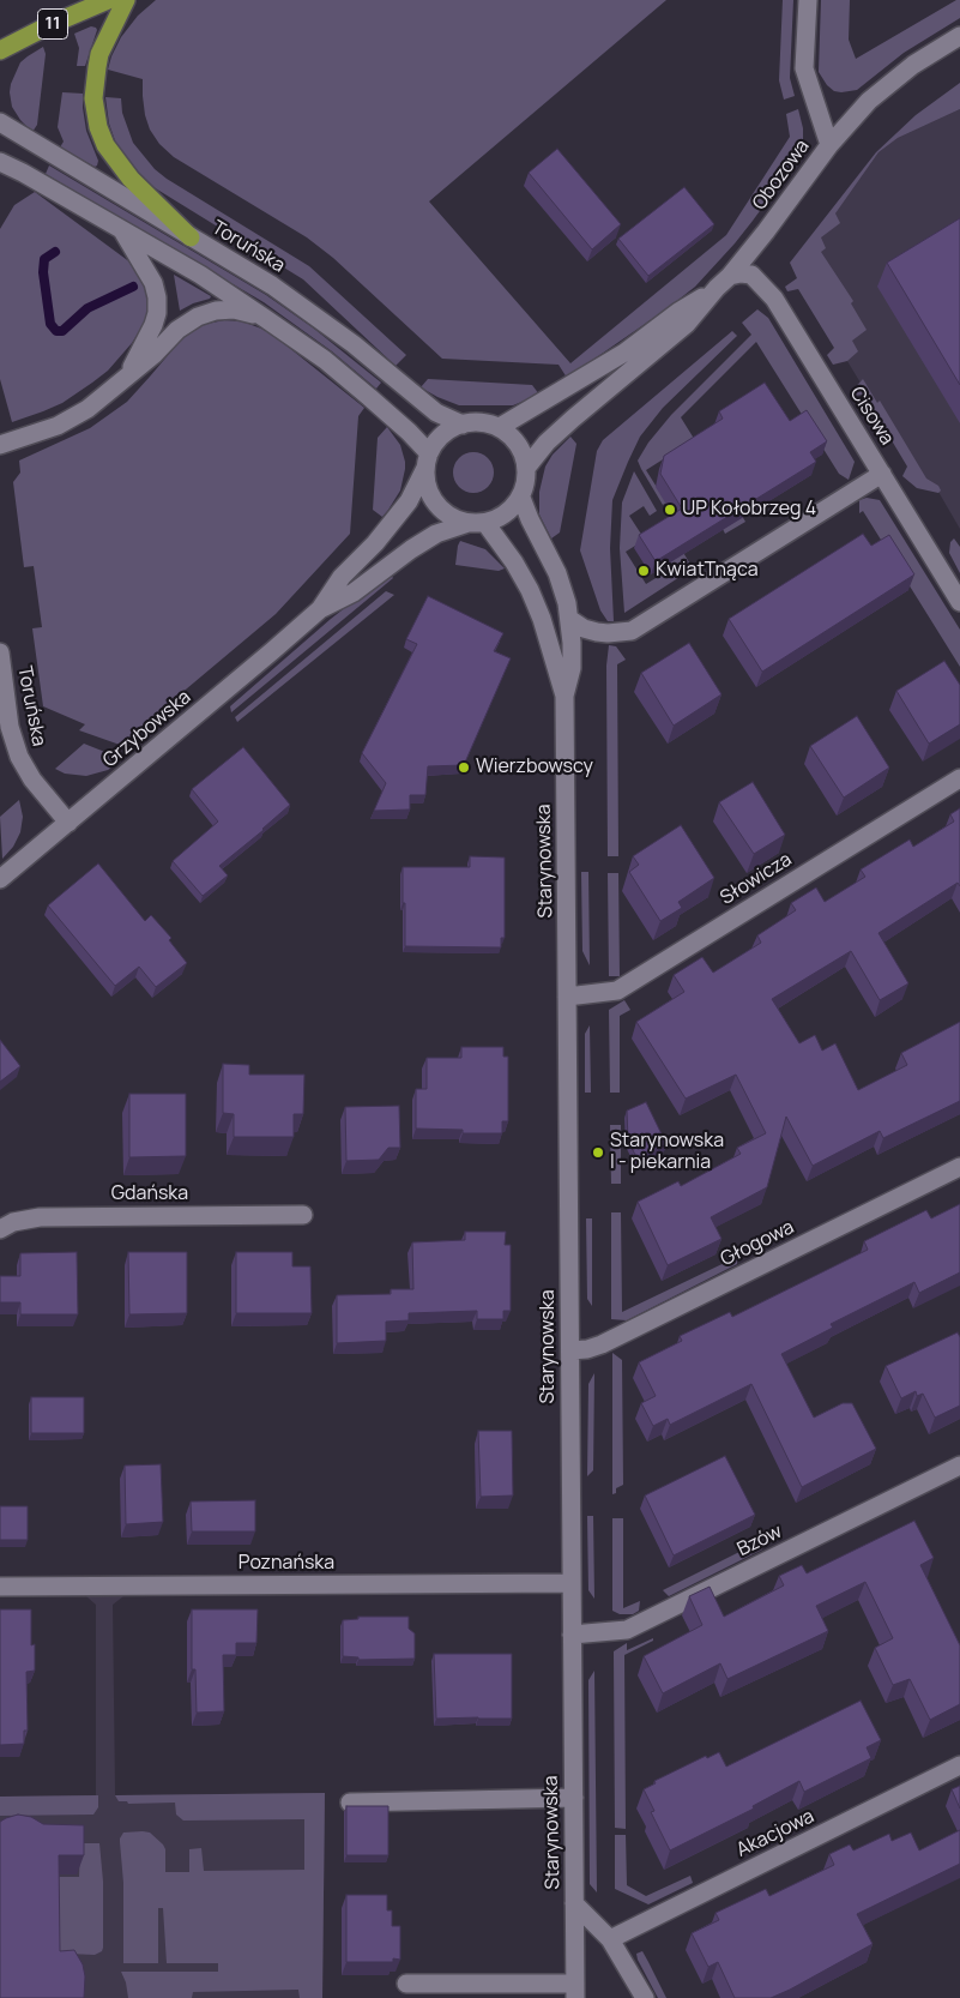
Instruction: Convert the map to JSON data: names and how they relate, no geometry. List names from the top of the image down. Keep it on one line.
{"streets":{"main road":["11"],"street":["Obozowa","Toruńska","Cisowa","Grzybowska","Starynowska","Słowicza","Gdańska","Głogowa","Bzów","Poznańska","Akacjowa"]},"crossings":[["Obozowa","Toruńska"],["Obozowa","Cisowa"],["Obozowa","Grzybowska"],["Obozowa","Starynowska"],["Toruńska","Grzybowska"],["Toruńska","Starynowska"],["Grzybowska","Starynowska"],["Starynowska","Słowicza"],["Starynowska","Głogowa"],["Starynowska","Bzów"],["Starynowska","Poznańska"]],"places":["UP Kołobrzeg 4","KwiatTnąca","Wierzbowscy","Starynowska I - piekarnia"]}
